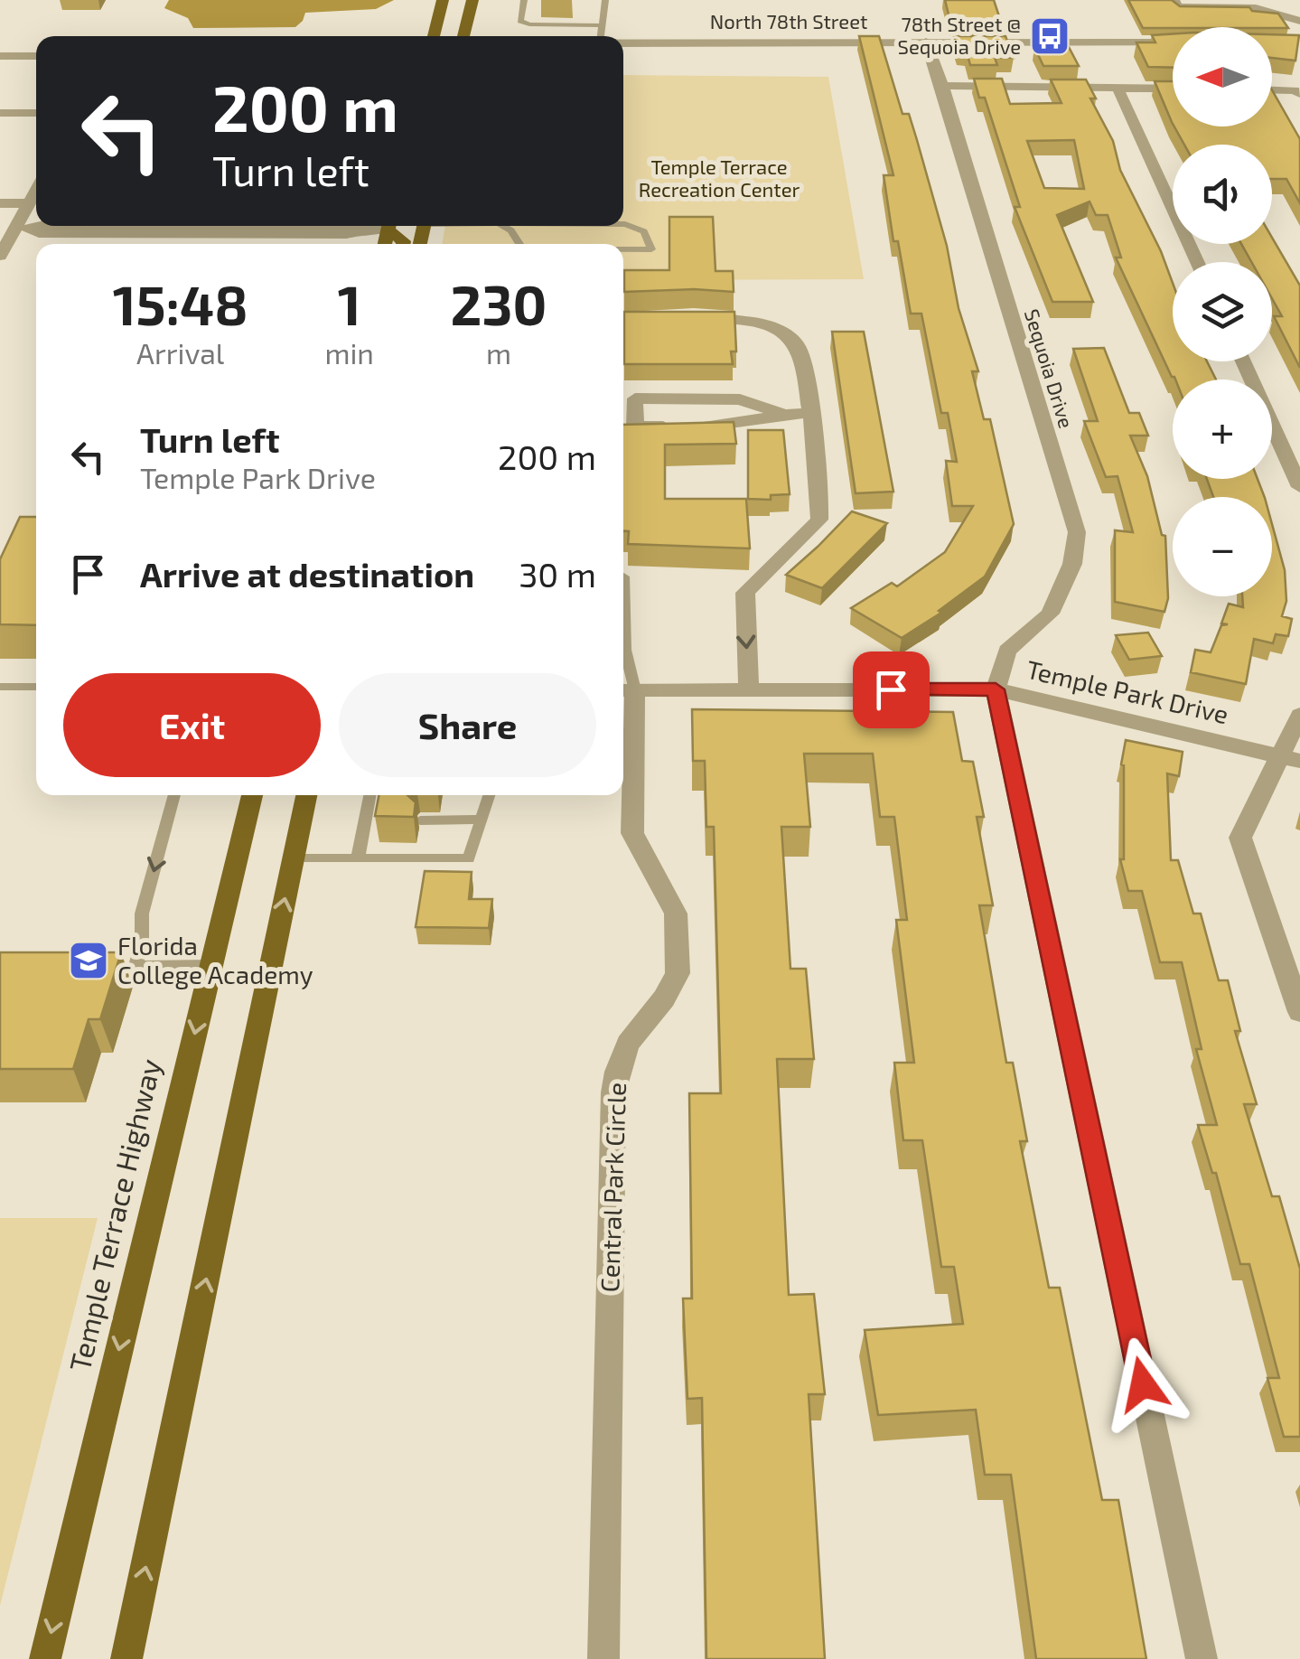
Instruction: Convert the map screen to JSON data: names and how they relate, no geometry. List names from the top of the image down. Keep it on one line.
{"streets":{"main road":["Temple Terrace Highway"],"street":["North 78th Street","Sequoia Drive","Temple Park Drive","Central Park Circle"]},"crossings":[["North 78th Street","Sequoia Drive"],["Sequoia Drive","Temple Park Drive"],["Temple Park Drive","Central Park Circle"]],"parks":["Temple Terrace Recreation Center"],"places":{"bus stop":["78th Street @ Sequoia Drive"],"school or university":["Florida College Academy"]},"north":"left","page":{"map_buttons":["+","−"],"turn":["200 m","Turn left"],"eta":["15:48","Arrival","1","min","230","m"],"list":[{"name":"Turn left","note":"Temple Park Drive","value":"200 m"},{"name":"Arrive at destination","value":"30 m"}],"buttons":["Exit","Share"]}}
